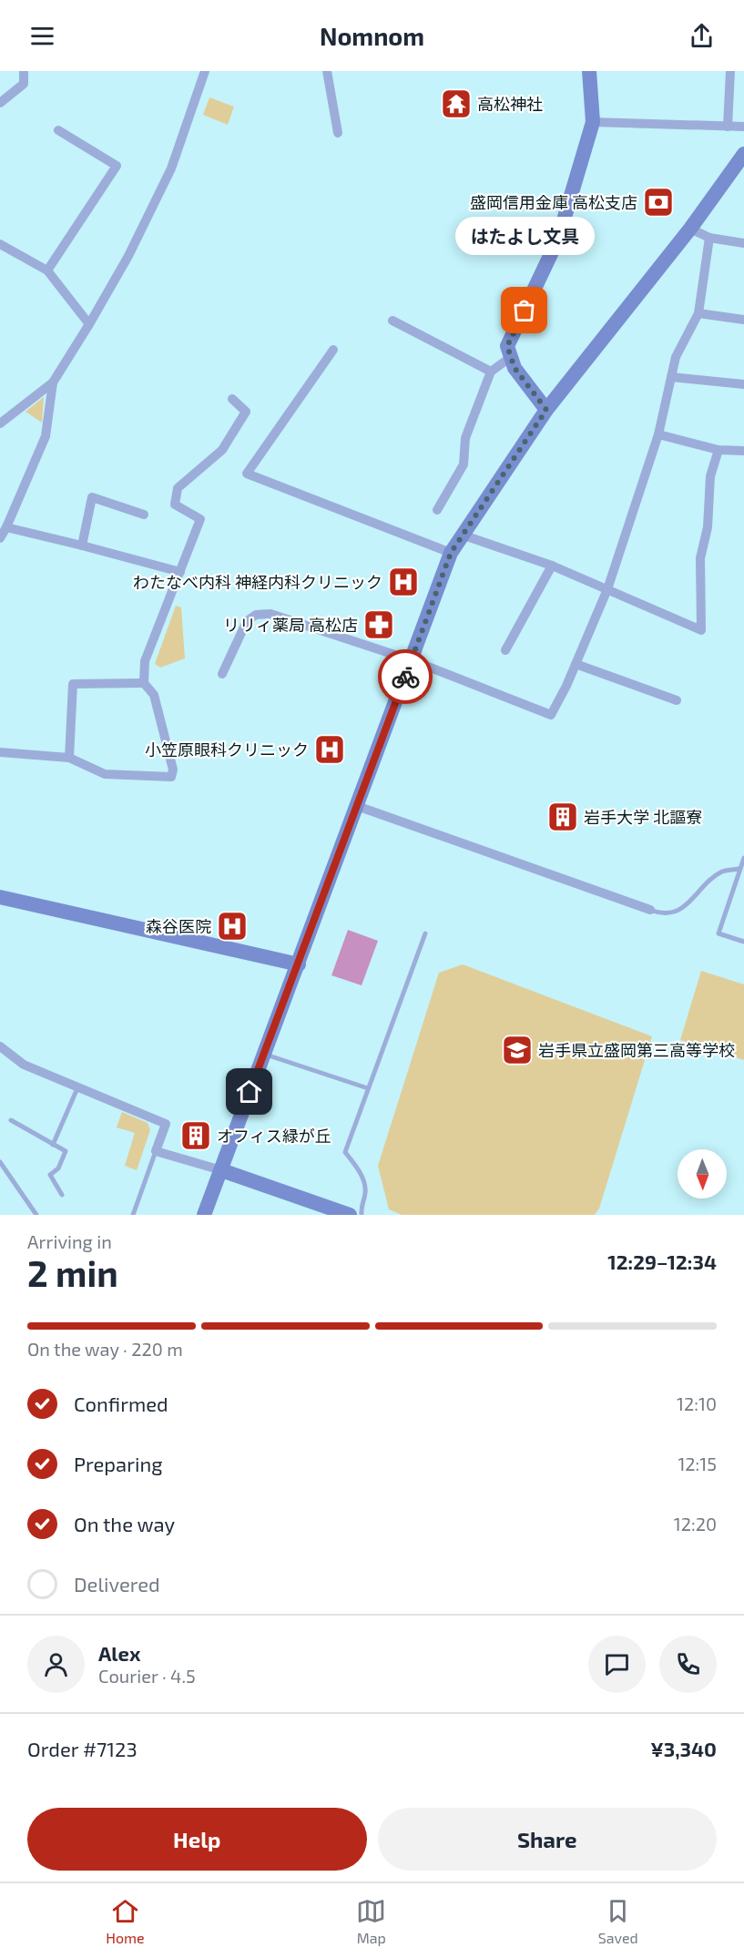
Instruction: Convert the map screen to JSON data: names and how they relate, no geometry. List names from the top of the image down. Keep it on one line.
{"places":{"temple":["高松神社"],"bank":["盛岡信用金庫 高松支店"],"other":["はたよし文具"],"hospital":["わたなべ内科 神経内科クリニック","小笠原眼科クリニック","森谷医院"],"pharmacy":["リリィ薬局 高松店"],"building":["岩手大学 北謳寮","オフィス緑が丘"],"school or university":["岩手県立盛岡第三高等学校"]},"north":"bottom","page":{"header":"Nomnom","bubble":"はたよし文具","heading":["2 min","Arriving in","12:29–12:34"],"panel":["Alex","Courier · 4.5","Order #7123","¥3,340"],"bar":"On the way · 220 m","list":[["Confirmed","12:10"],["Preparing","12:15"],["On the way","12:20"],"Delivered"],"buttons":["Help","Share"],"tabs":["Home","Map","Saved"]}}
